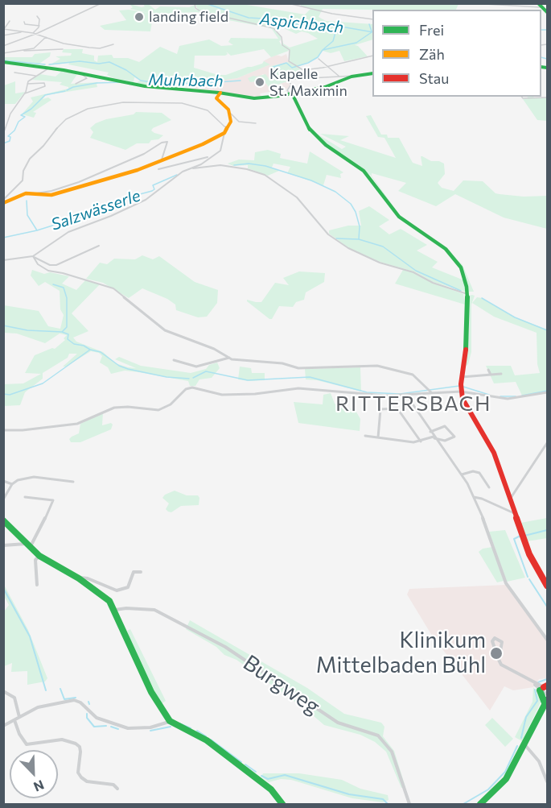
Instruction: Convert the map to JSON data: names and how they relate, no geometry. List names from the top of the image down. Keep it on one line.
{"streets":{"street":["Burgweg"]},"districts":["RITTERSBACH"],"water":["Aspichbach","Muhrbach","Salzwässerle"],"places":["landing field","Kapelle St. Maximin","Klinikum Mittelbaden Bühl"],"legend":["Frei","Zäh","Stau"],"north":"bottom right"}
